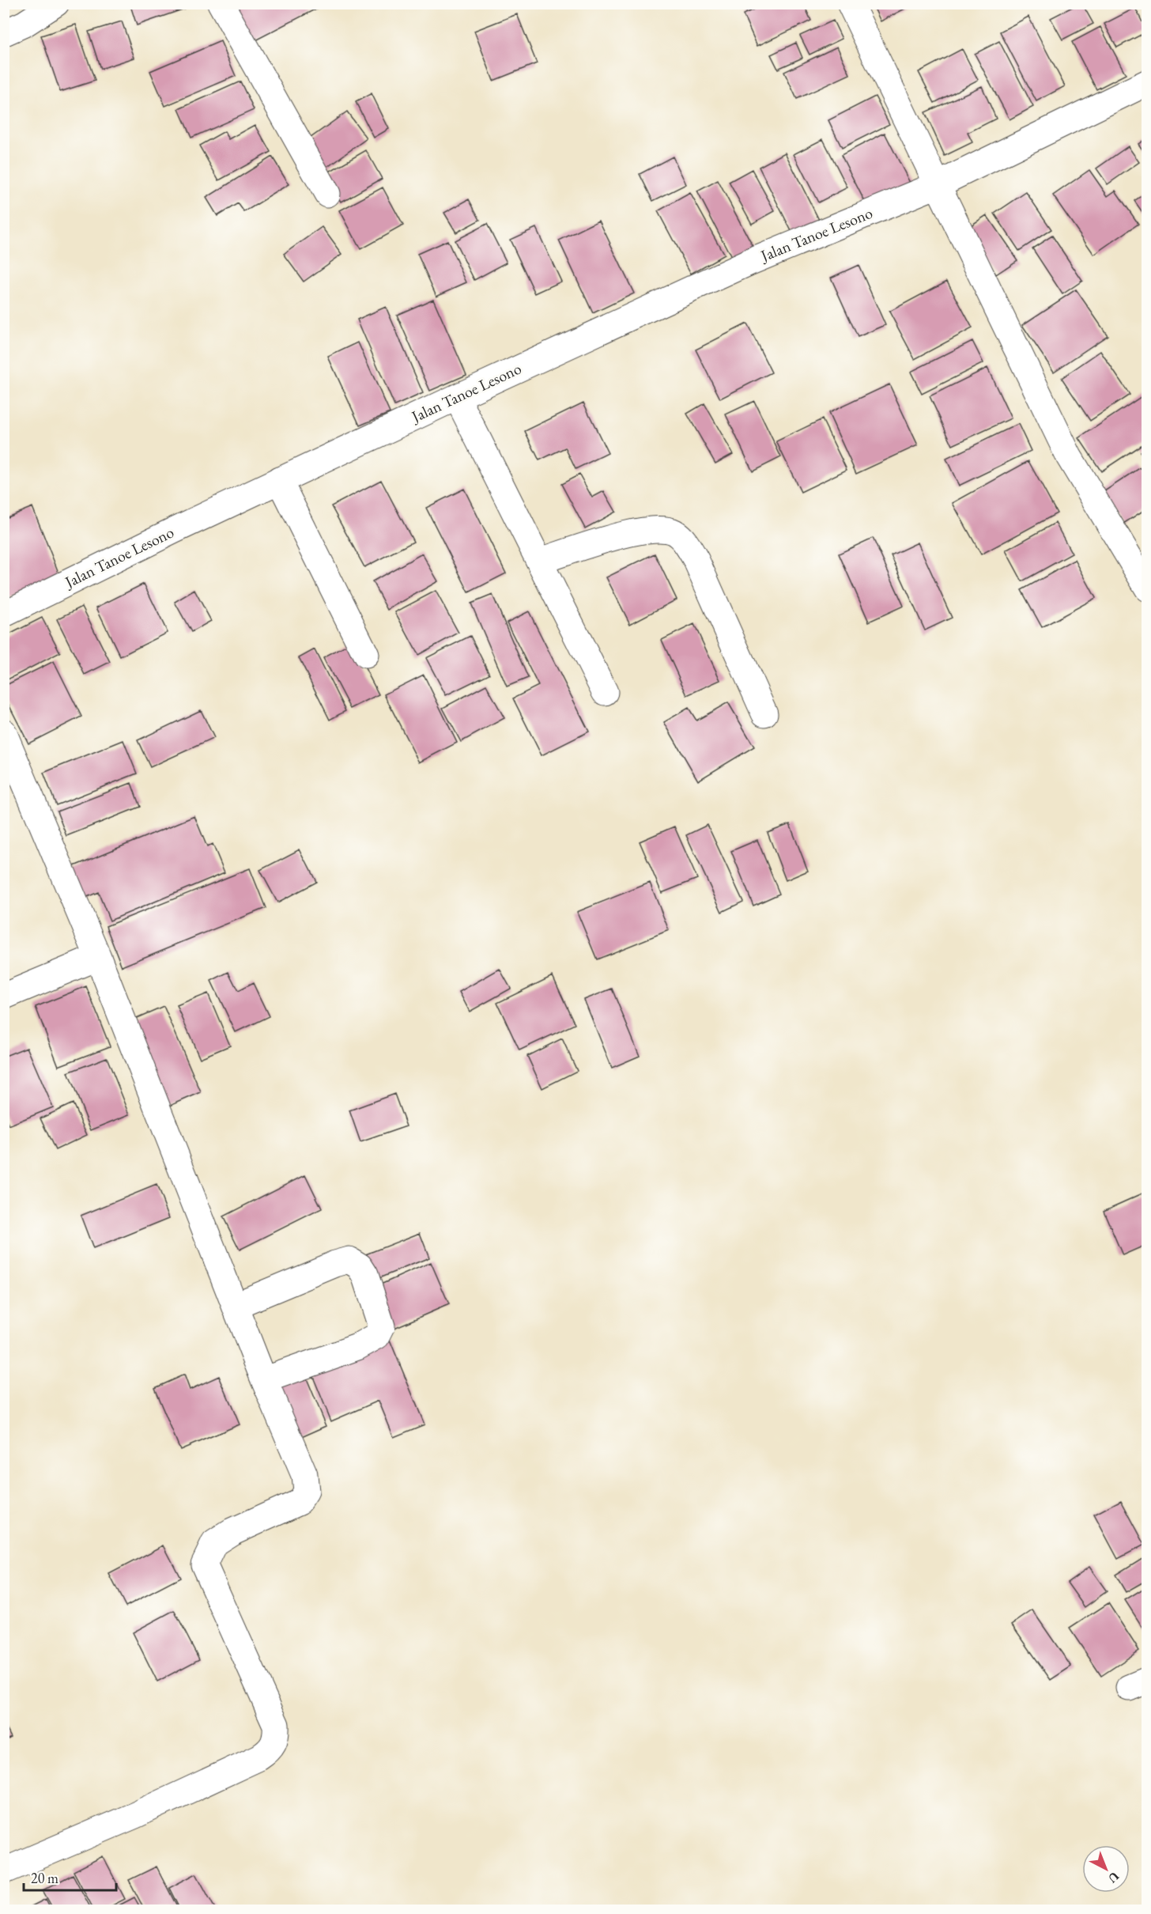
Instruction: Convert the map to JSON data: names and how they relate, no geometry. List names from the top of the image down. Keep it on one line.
{"streets":{"street":["Jalan Tanoe Lesono"]},"scale_bar":"20 m","north":"bottom right"}
